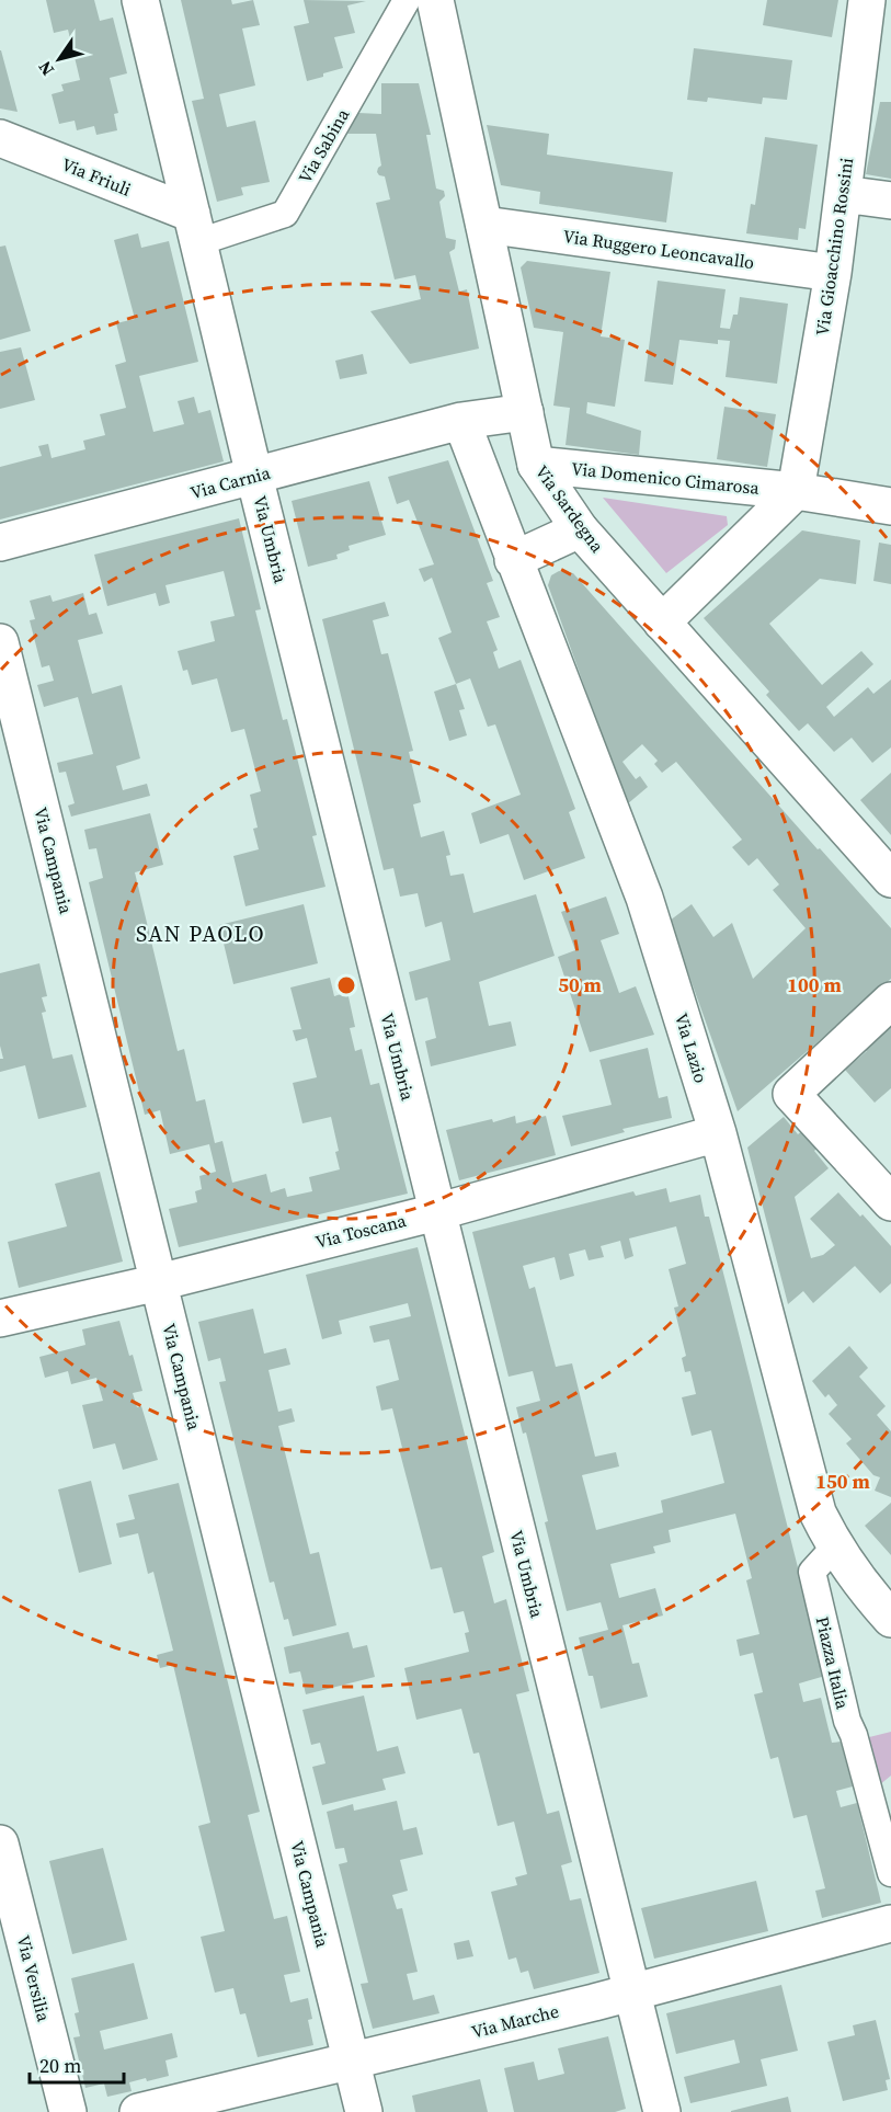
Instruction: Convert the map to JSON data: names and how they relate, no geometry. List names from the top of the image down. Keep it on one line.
{"streets":{"street":["Via Sabina","Via Friuli","Via Gioacchino Rossini","Via Ruggero Leoncavallo","Via Domenico Cimarosa","Via Carnia","Via Sardegna","Via Umbria","Via Campania","Via Lazio","Via Toscana","Piazza Italia","Via Versilia","Via Marche"]},"crossings":[["Via Sabina","Via Friuli"],["Via Sabina","Via Umbria"],["Via Friuli","Via Umbria"],["Via Gioacchino Rossini","Via Ruggero Leoncavallo"],["Via Gioacchino Rossini","Via Domenico Cimarosa"],["Via Ruggero Leoncavallo","Via Sardegna"],["Via Domenico Cimarosa","Via Sardegna"],["Via Carnia","Via Sardegna"],["Via Carnia","Via Umbria"],["Via Carnia","Via Lazio"],["Via Umbria","Via Toscana"],["Via Umbria","Via Marche"],["Via Campania","Via Toscana"],["Via Campania","Via Marche"],["Via Lazio","Via Toscana"],["Via Lazio","Piazza Italia"]],"districts":["SAN PAOLO"],"scale_bar":"20 m","north":"bottom left","rings":["50 m","100 m","150 m"]}
